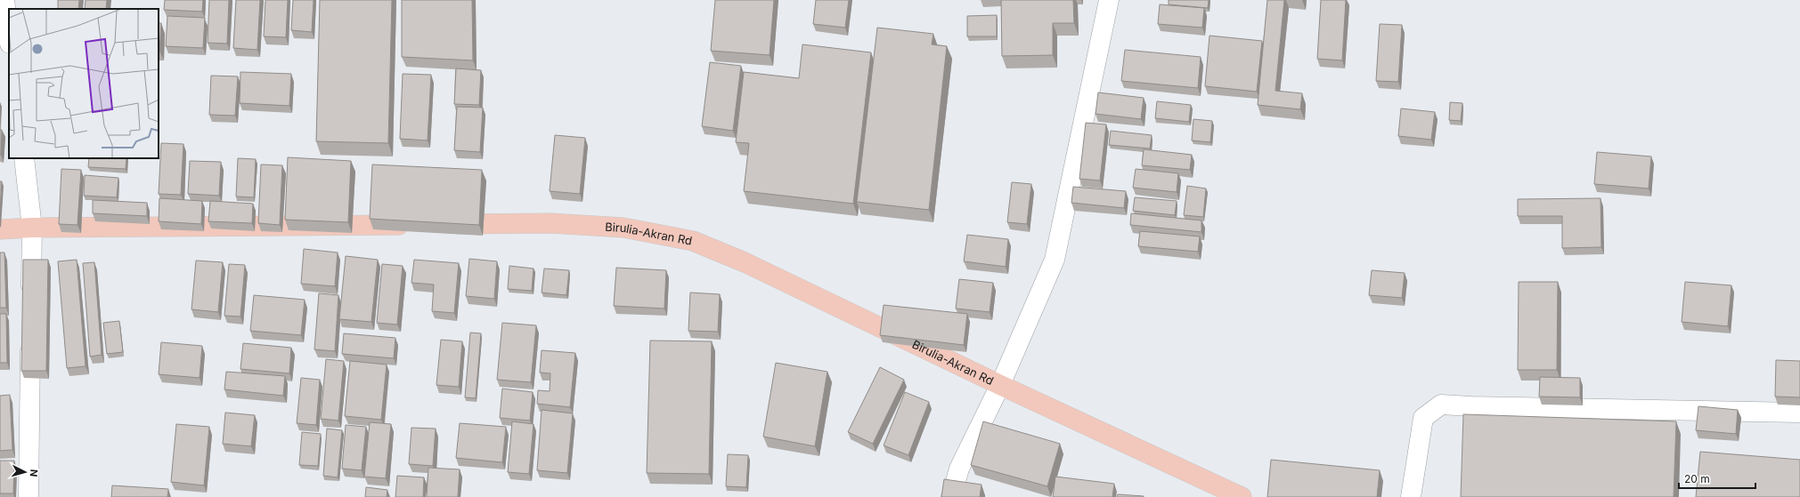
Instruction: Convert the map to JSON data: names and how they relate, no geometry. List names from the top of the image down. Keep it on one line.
{"streets":{"highway":["Birulia-Akran Rd"]},"scale_bar":"20 m","north":"right"}
